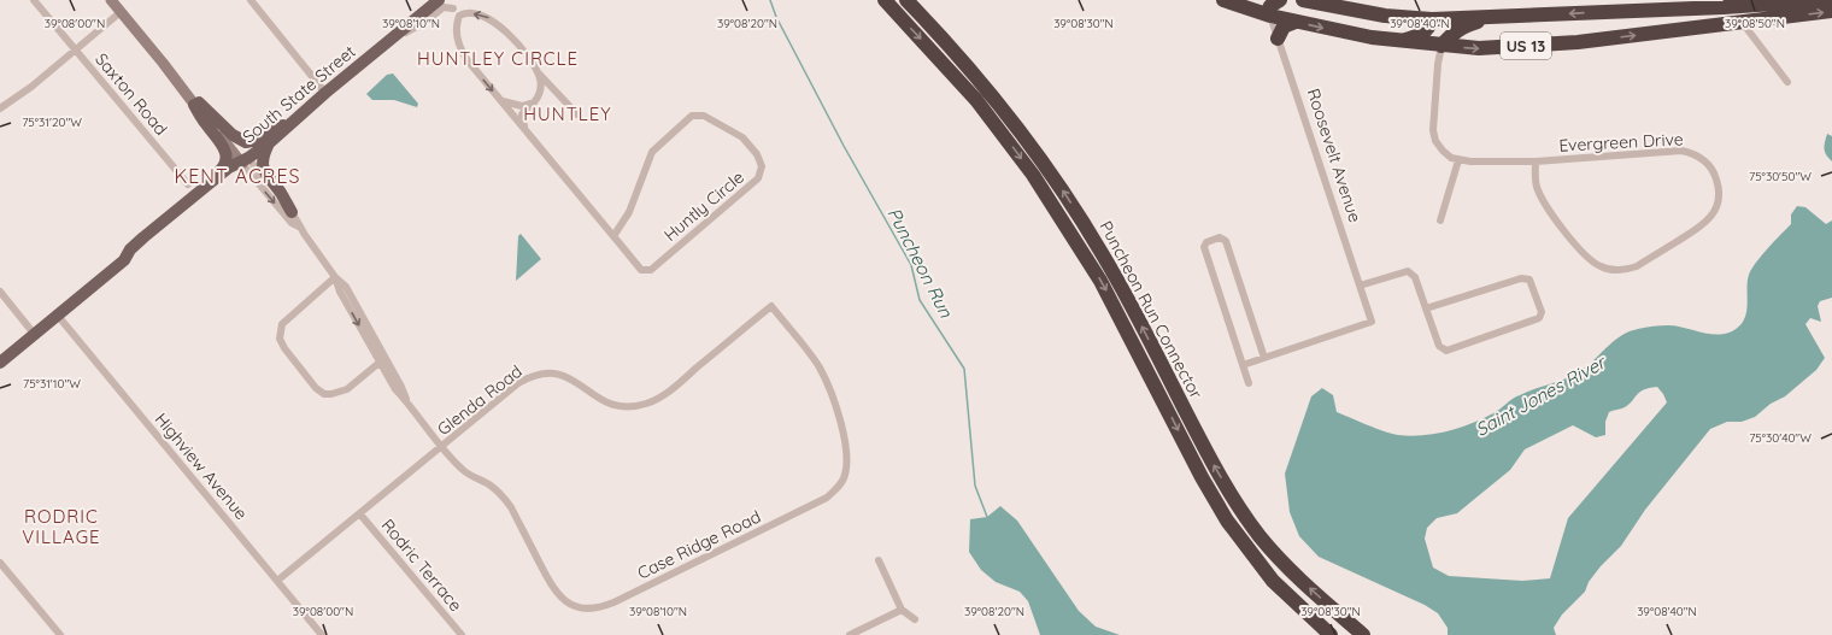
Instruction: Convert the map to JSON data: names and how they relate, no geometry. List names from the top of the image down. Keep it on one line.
{"streets":{"highway":["US 13","Puncheon Run Connector"],"main road":["South State Street"],"street":["Saxton Road","Evergreen Drive","Roosevelt Avenue","Huntly Circle","Glenda Road","Highview Avenue","Case Ridge Road","Rodric Terrace"]},"crossings":[["US 13","Roosevelt Avenue"],["South State Street","Highview Avenue"],["Glenda Road","Highview Avenue"],["Glenda Road","Case Ridge Road"],["Glenda Road","Rodric Terrace"]],"districts":["HUNTLEY CIRCLE","HUNTLEY","KENT ACRES","RODRIC VILLAGE"],"water":["Puncheon Run","Saint Jones River"],"coordinates":["39°08'30\"N","39°08'50\"N","39°08'00\"N","39°08'10\"N","39°08'20\"N","39°08'40\"N","75°31'20\"W","75°30'50\"W","75°31'10\"W","75°30'40\"W"]}
